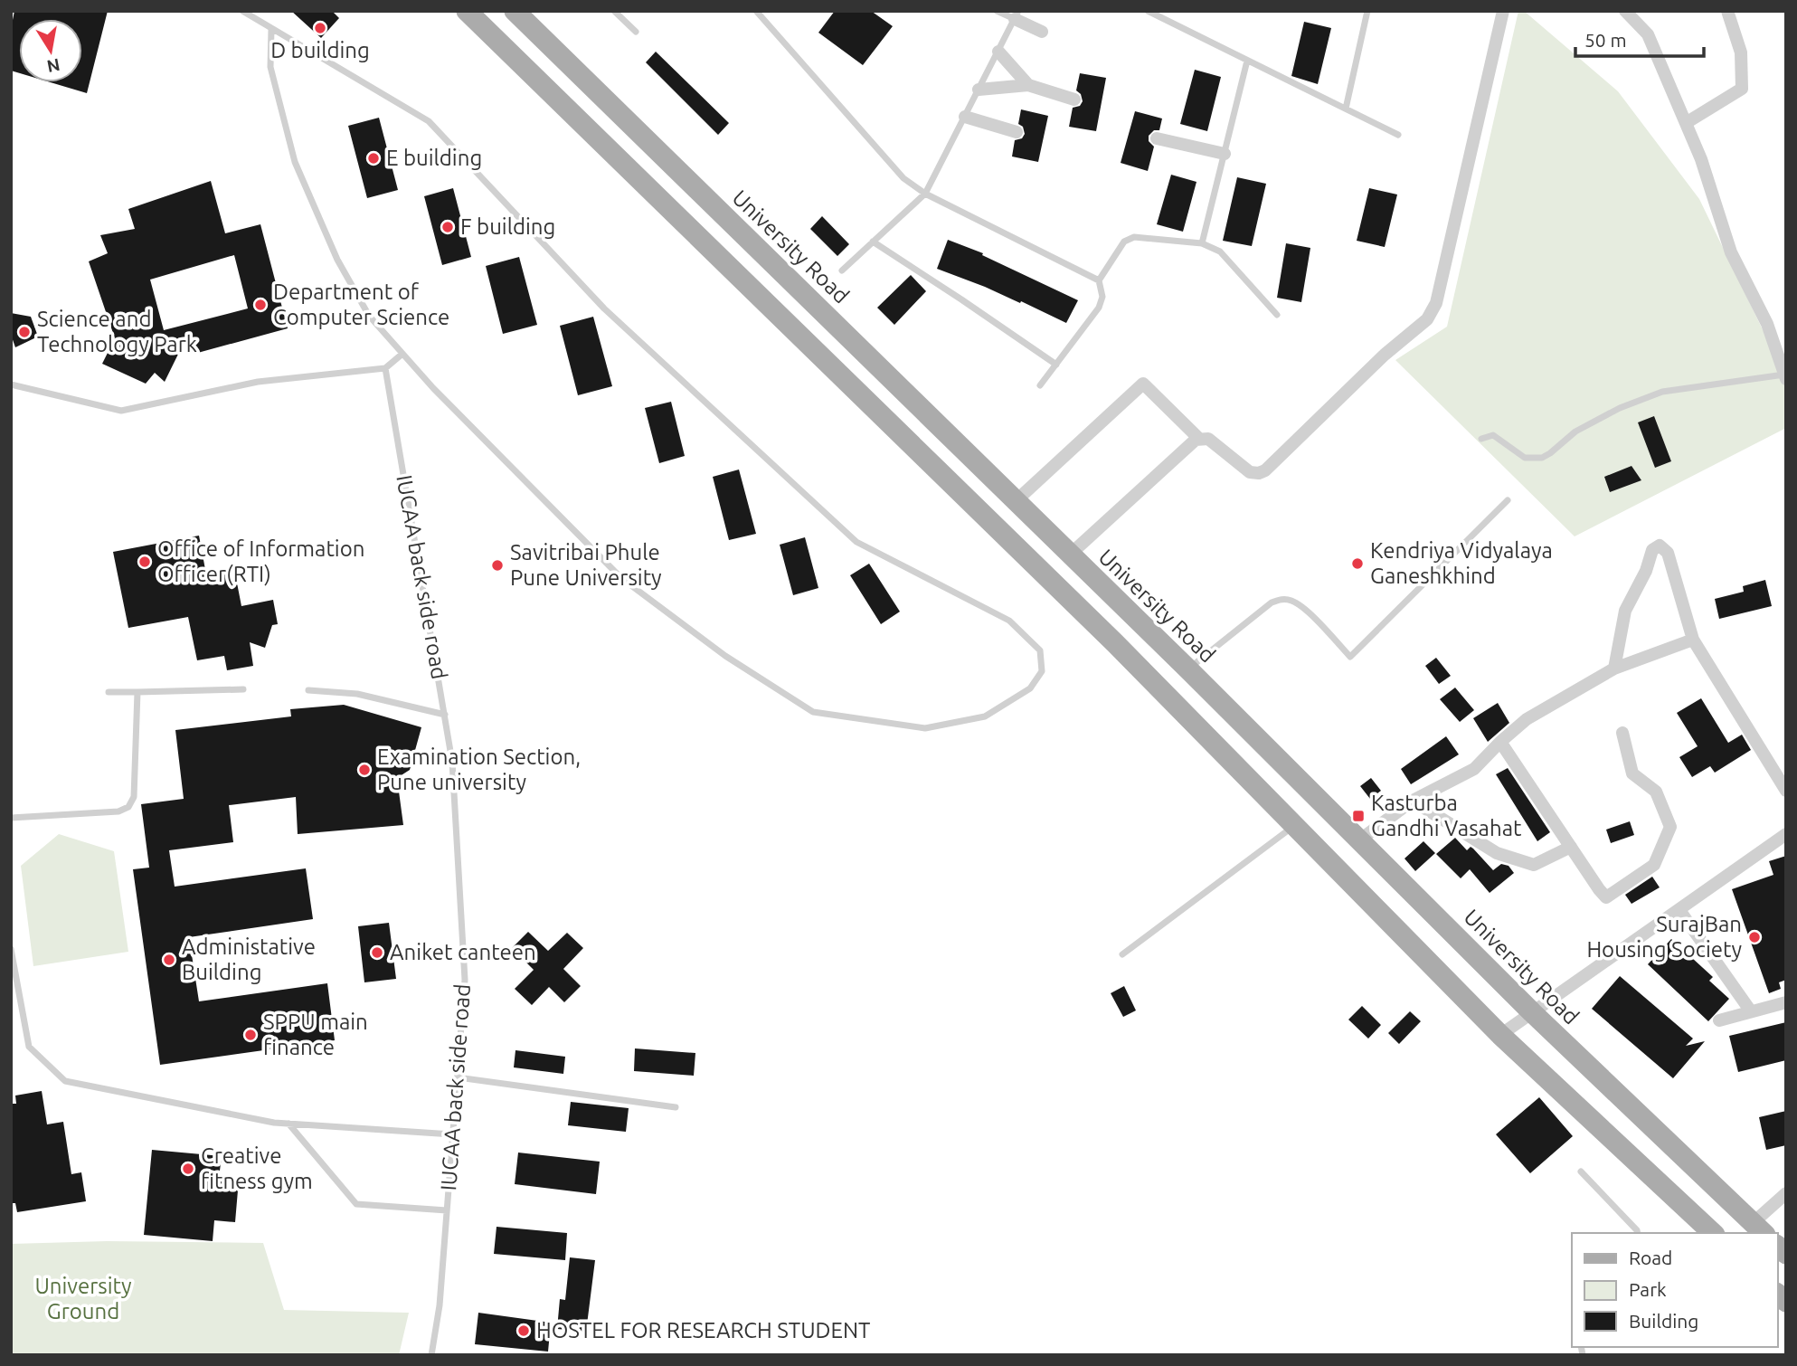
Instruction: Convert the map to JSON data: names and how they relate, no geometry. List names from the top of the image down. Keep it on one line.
{"streets":{"main road":["University Road"],"lane":["IUCAA back side road"]},"parks":["University Ground"],"places":{"other":["D building","E building","F building","Department of Computer Science","Science and Technology Park","Office of Information Officer(RTI)","Kendriya Vidyalaya Ganeshkhind","Savitribai Phule Pune University","Examination Section, Pune university","SurajBan Housing Society","Aniket canteen","Administative Building","SPPU main finance","Creative fitness gym","HOSTEL FOR RESEARCH STUDENT"],"transit":["Kasturba Gandhi Vasahat"]},"legend":["Road","Park","Building"],"scale_bar":"50 m","north":"bottom"}
